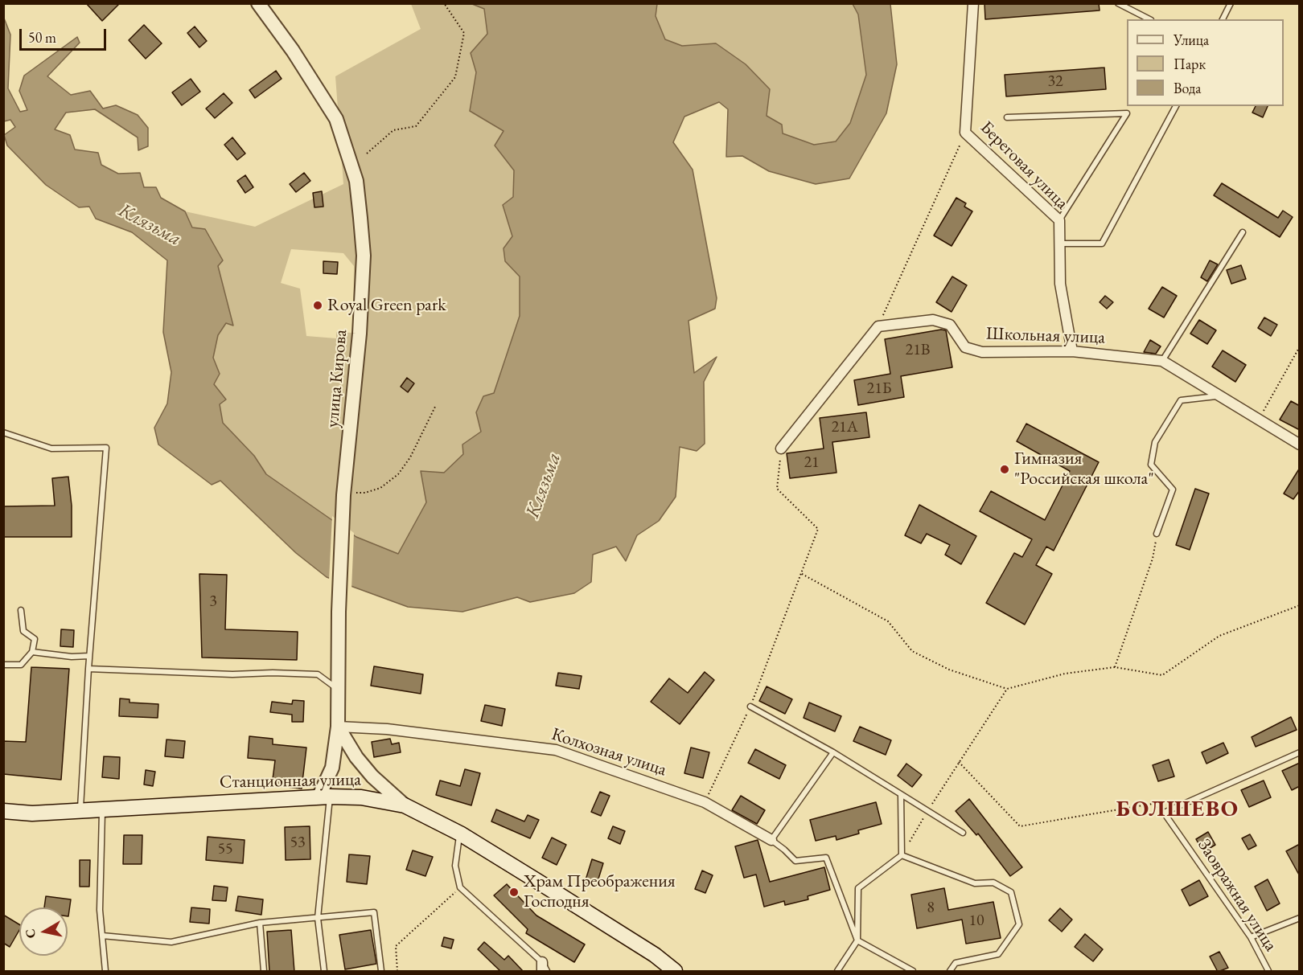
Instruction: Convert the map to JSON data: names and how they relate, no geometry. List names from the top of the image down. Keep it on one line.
{"streets":{"main road":["Станционная улица"],"street":["Береговая улица","Школьная улица","улица Кирова","Колхозная улица"],"lane":["Заовражная улица"]},"crossings":[["Береговая улица","Школьная улица"],["улица Кирова","Колхозная улица"],["улица Кирова","Станционная улица"]],"districts":["БОЛШЕВО"],"water":["Клязьма"],"places":["Royal Green park","Гимназия \"Российская школа\"","Храм Преображения Господня"],"house_numbers":["32","21В","21Б","21А","21","3","53","55","8","10"],"legend":["Улица","Парк","Вода"],"scale_bar":"50 m","north":"left"}
